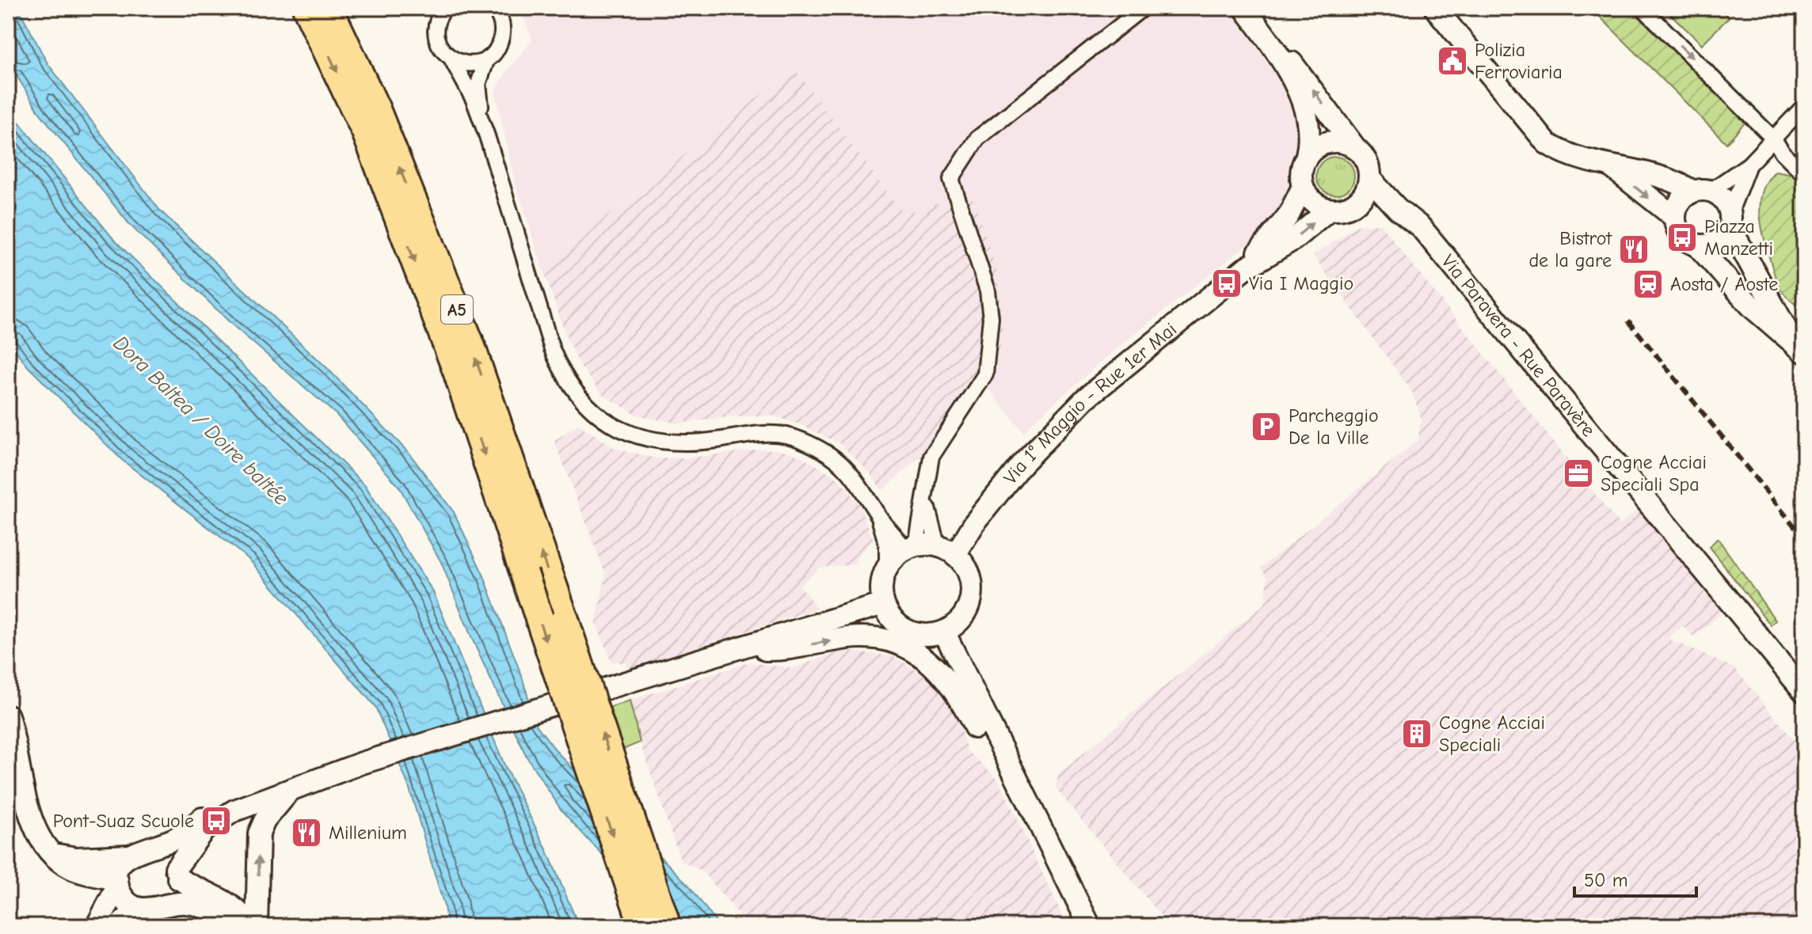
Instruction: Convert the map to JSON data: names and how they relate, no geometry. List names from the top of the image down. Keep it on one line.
{"streets":{"highway":["A5"],"street":["Via Paravera - Rue Paravère","Via 1° Maggio - Rue 1er Mai"]},"crossings":[["Via Paravera - Rue Paravère","Via 1° Maggio - Rue 1er Mai"]],"water":["Dora Baltea / Doire baltée"],"places":{"public building":["Polizia Ferroviaria"],"bus stop":["Piazza Manzetti","Via I Maggio","Pont-Suaz Scuole"],"restaurant":["Bistrot de la gare","Millenium"],"station":["Aosta / Aoste"],"parking":["Parcheggio De la Ville"],"office":["Cogne Acciai Speciali Spa"],"building":["Cogne Acciai Speciali"]},"scale_bar":"50 m"}
